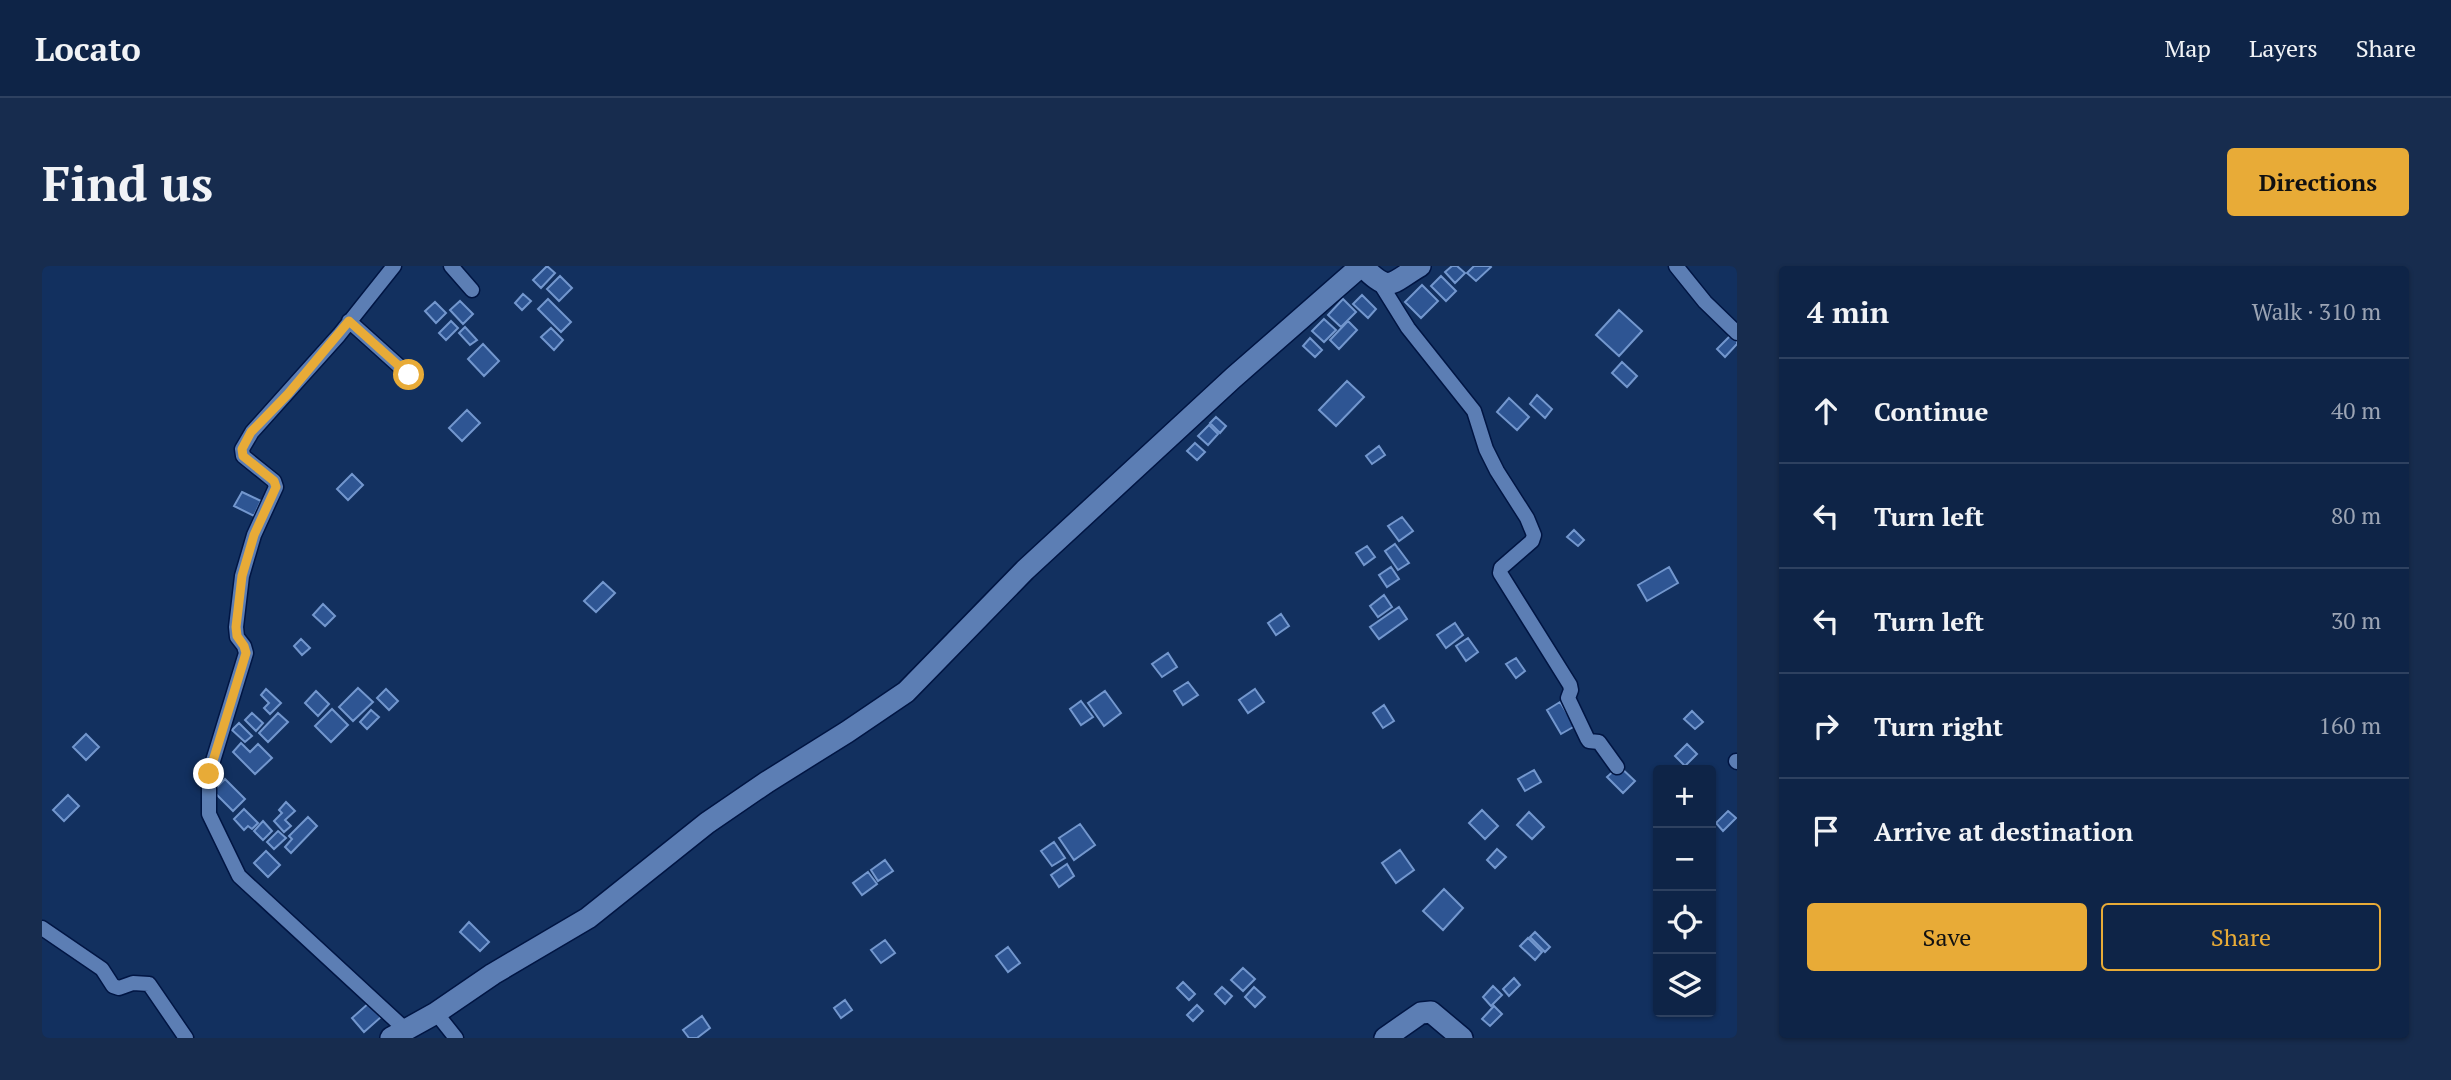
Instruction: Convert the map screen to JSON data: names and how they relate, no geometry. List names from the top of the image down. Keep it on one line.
{"page":{"header":"Locato","nav":["Map","Layers","Share"],"buttons":["Directions",["Save","Share"]],"title":"Find us","heading":["4 min","Walk · 310 m"],"list":[["Continue","40 m"],["Turn left","80 m"],["Turn left","30 m"],["Turn right","160 m"],"Arrive at destination"],"map_buttons":["+","−"]}}
